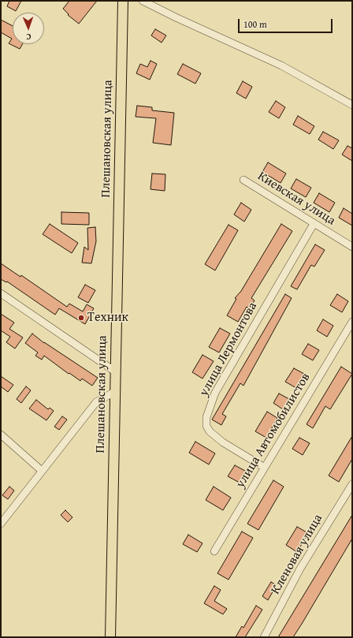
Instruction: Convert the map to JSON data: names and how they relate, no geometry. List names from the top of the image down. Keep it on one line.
{"streets":{"main road":["Плешановская улица"],"street":["Киевская улица","улица Лермонтова","улица Автомобилистов","Кленовая улица"]},"crossings":[["Киевская улица","улица Лермонтова"],["улица Лермонтова","улица Автомобилистов"]],"places":["Техник"],"scale_bar":"100 m","north":"bottom"}
